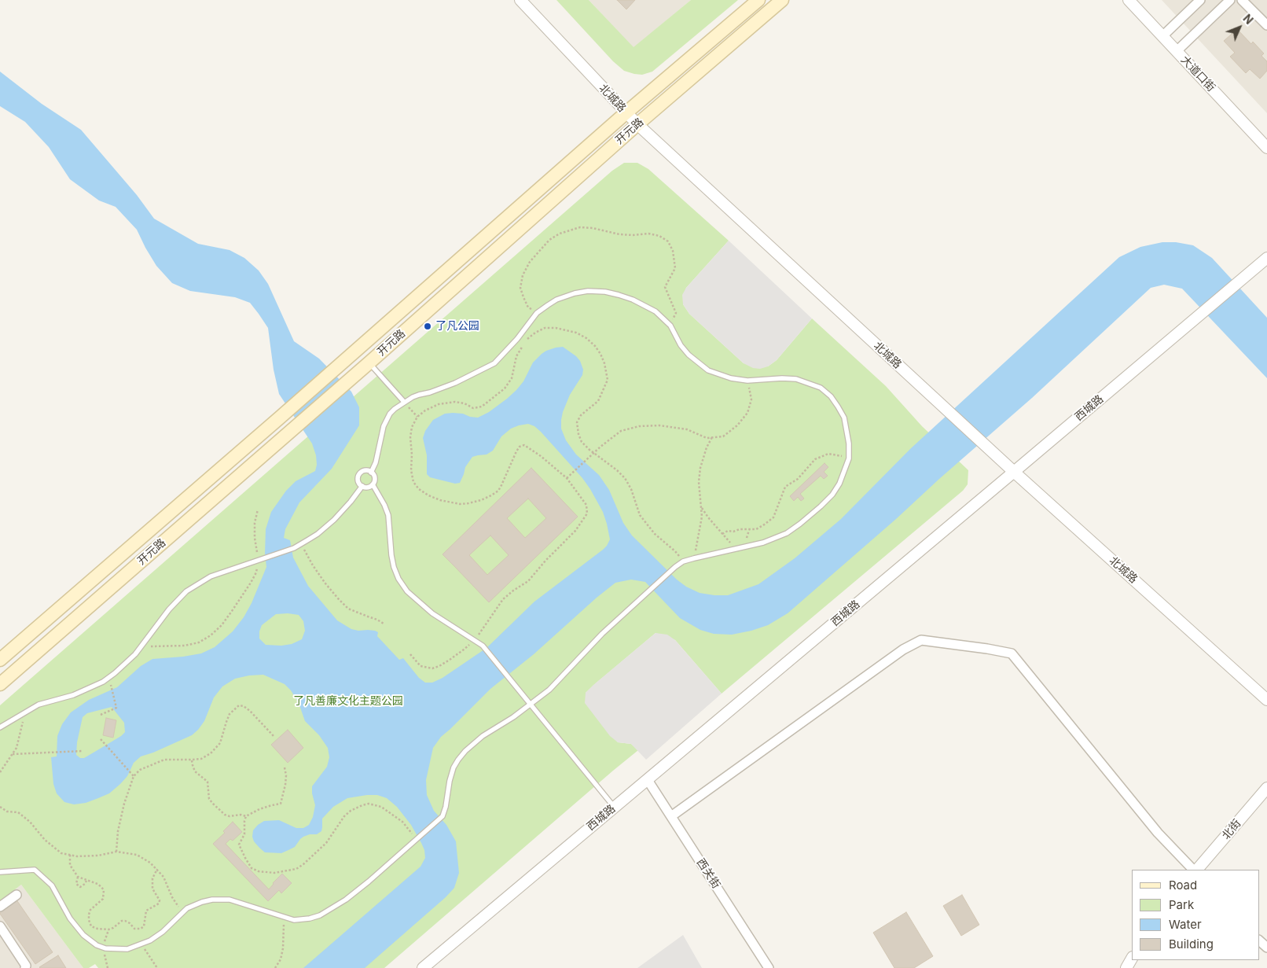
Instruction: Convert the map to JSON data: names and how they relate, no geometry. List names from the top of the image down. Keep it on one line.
{"streets":{"main road":["开元路"],"street":["大道口街","北城路","西城路","北街","西关街"]},"crossings":[["北城路","开元路"],["北城路","西城路"],["西城路","西关街"]],"parks":["了凡善廉文化主题公园"],"places":["了凡公园"],"legend":["Road","Park","Water","Building"],"north":"top right"}
